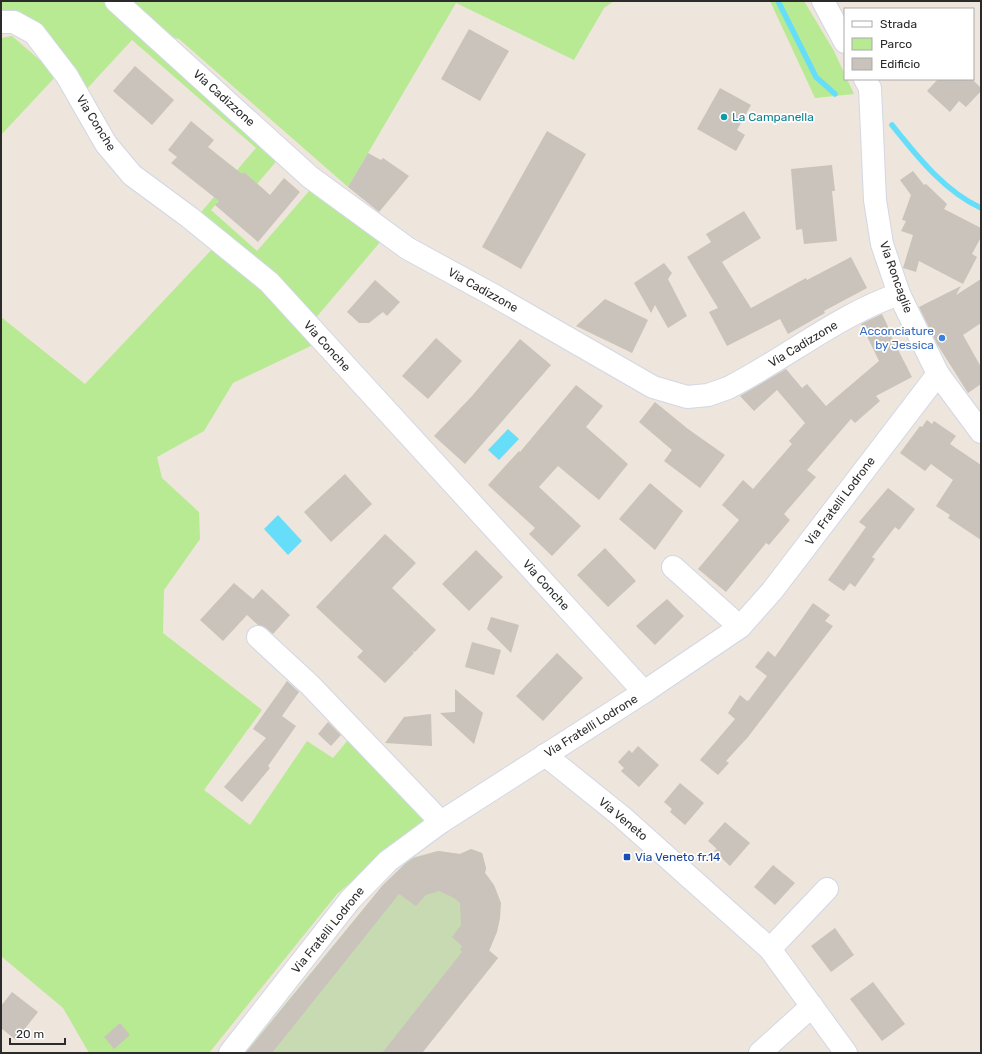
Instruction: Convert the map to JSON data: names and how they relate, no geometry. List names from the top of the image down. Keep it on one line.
{"streets":{"street":["Via Cadizzone","Via Conche","Via Roncaglie","Via Fratelli Lodrone","Via Veneto"]},"crossings":[["Via Cadizzone","Via Roncaglie"],["Via Conche","Via Fratelli Lodrone"],["Via Roncaglie","Via Fratelli Lodrone"],["Via Fratelli Lodrone","Via Veneto"]],"places":{"other":["La Campanella","Acconciature by Jessica"],"transit":["Via Veneto fr.14"]},"legend":["Strada","Parco","Edificio"],"scale_bar":"20 m"}
